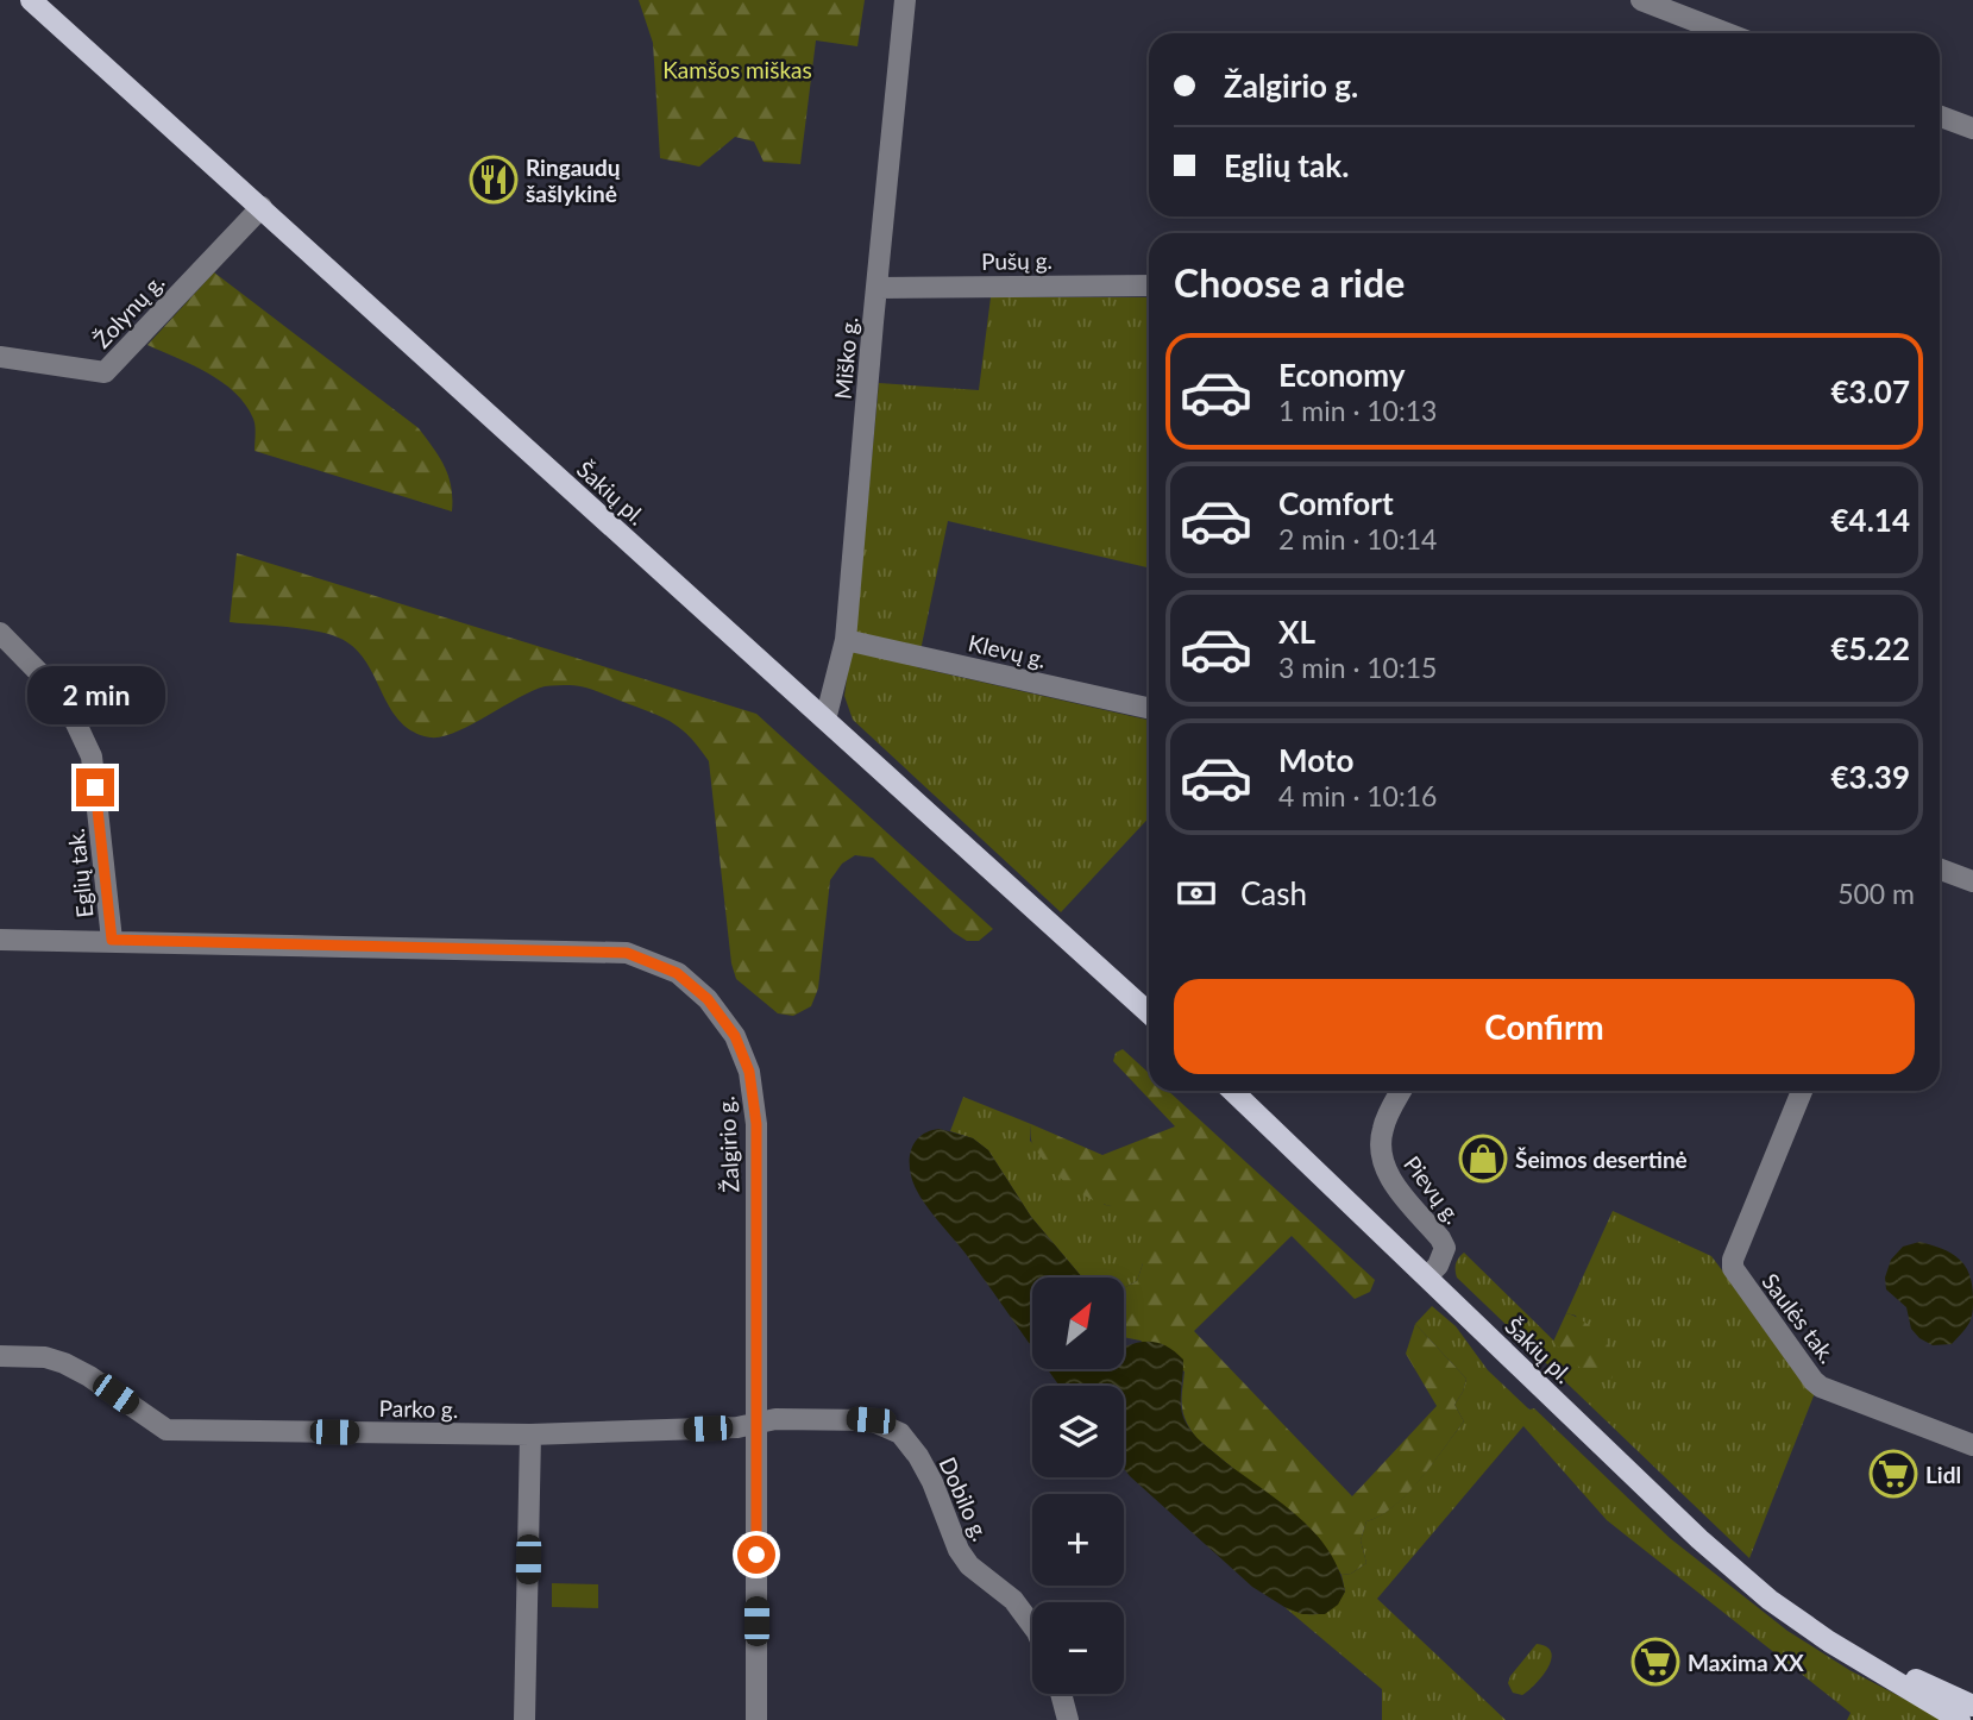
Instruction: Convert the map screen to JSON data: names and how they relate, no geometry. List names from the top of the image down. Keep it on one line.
{"streets":{"main road":["Šakių pl."],"street":["Pušų g.","Žolynų g.","Miško g.","Klevų g.","Eglių tak.","Žalgirio g.","Pievų g.","Saulės tak.","Parko g.","Dobilo g."]},"crossings":[["Pušų g.","Miško g."],["Žolynų g.","Šakių pl."],["Miško g.","Šakių pl."],["Miško g.","Klevų g."],["Šakių pl.","Pievų g."],["Eglių tak.","Žalgirio g."],["Žalgirio g.","Parko g."],["Žalgirio g.","Dobilo g."],["Parko g.","Dobilo g."]],"parks":["Kamšos miškas"],"places":{"restaurant":["Ringaudų šašlykinė"],"shop":["Šeimos desertinė"],"supermarket":["Lidl","Maxima XX"]},"north":"top right","page":{"banner":["Žalgirio g.","Eglių tak."],"heading":"Choose a ride","list":[{"name":"Economy","note":"1 min · 10:13","value":"€3.07"},{"name":"Comfort","note":"2 min · 10:14","value":"€4.14"},{"name":"XL","note":"3 min · 10:15","value":"€5.22"},{"name":"Moto","note":"4 min · 10:16","value":"€3.39"}],"bubble":"2 min","pay":["Cash","500 m"],"buttons":"Confirm","map_buttons":["+","−"]}}
